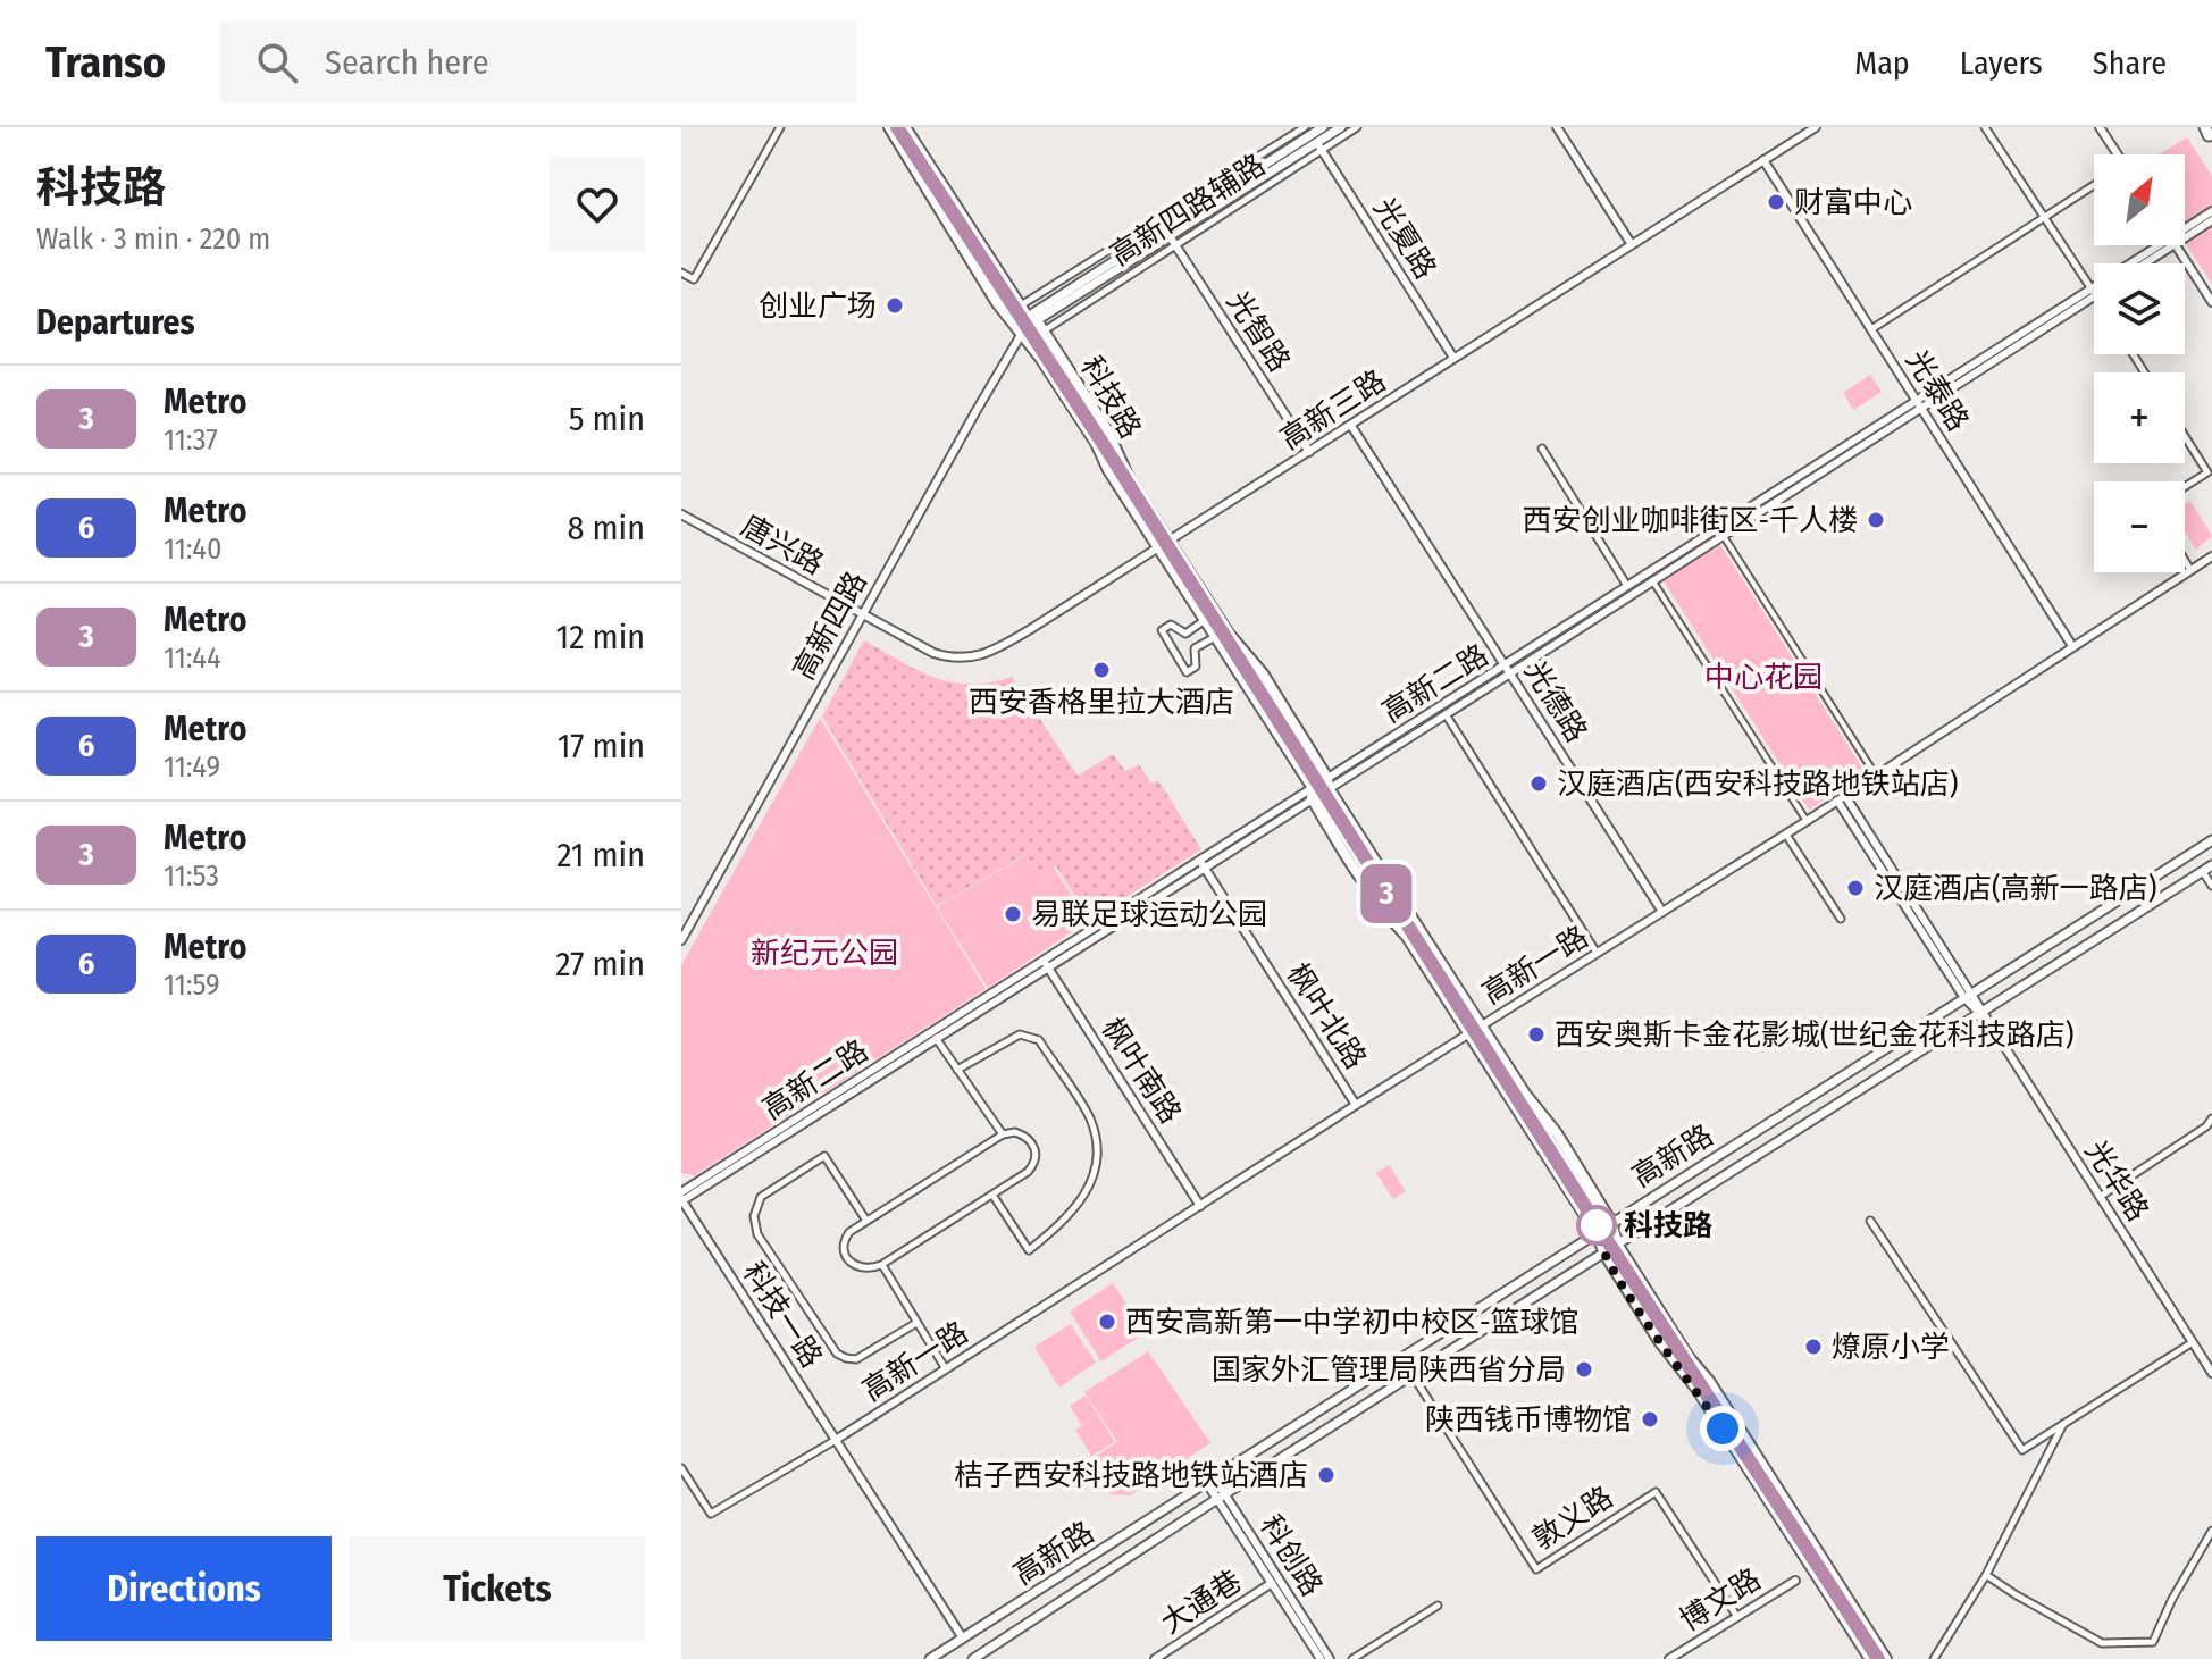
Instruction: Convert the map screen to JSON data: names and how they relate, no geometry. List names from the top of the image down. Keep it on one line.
{"streets":{"main road":["科技路","高新四路","高新路"],"street":["高新四路辅路","光夏路","光智路","光泰路","高新三路","唐兴路","高新二路","光德路","高新一路","枫叶北路","枫叶南路","光华路","科技一路","敦义路","科创路","博文路","大通巷"]},"crossings":[["高新四路辅路","光夏路"],["高新四路辅路","光智路"],["高新四路辅路","科技路"],["光夏路","高新三路"],["光智路","高新三路"],["光泰路","高新三路"],["光泰路","高新二路"],["光泰路","高新一路"],["科技路","高新三路"],["科技路","高新四路"],["科技路","高新二路"],["科技路","高新一路"],["科技路","高新路"],["高新三路","唐兴路"],["高新三路","高新四路"],["高新三路","光德路"],["唐兴路","高新四路"],["高新二路","光德路"],["高新二路","枫叶北路"],["高新二路","枫叶南路"],["高新二路","科技一路"],["光德路","高新一路"],["高新一路","枫叶北路"],["高新一路","枫叶南路"],["高新一路","光华路"],["高新一路","科技一路"],["高新路","光华路"],["高新路","科技一路"],["高新路","敦义路"],["高新路","科创路"],["敦义路","博文路"],["科创路","大通巷"]],"parks":["中心花园","新纪元公园"],"places":["财富中心","创业广场","西安创业咖啡街区-千人楼","西安香格里拉大酒店","汉庭酒店(西安科技路地铁站店)","汉庭酒店(高新一路店)","易联足球运动公园","西安奥斯卡金花影城(世纪金花科技路店)","科技路","西安高新第一中学初中校区-篮球馆","燎原小学","国家外汇管理局陕西省分局","陕西钱币博物馆","桔子西安科技路地铁站酒店"],"lines":["metro line 3"],"north":"top right","page":{"header":"Transo","search":"Search here","nav":["Map","Layers","Share"],"heading":[["科技路","Walk · 3 min · 220 m"],"Departures"],"on_map":"3","map_buttons":["+","−"],"list":[{"mark":"3","name":"Metro","note":"11:37","value":"5 min"},{"mark":"6","name":"Metro","note":"11:40","value":"8 min"},{"mark":"3","name":"Metro","note":"11:44","value":"12 min"},{"mark":"6","name":"Metro","note":"11:49","value":"17 min"},{"mark":"3","name":"Metro","note":"11:53","value":"21 min"},{"mark":"6","name":"Metro","note":"11:59","value":"27 min"}],"buttons":["Directions","Tickets"]}}
